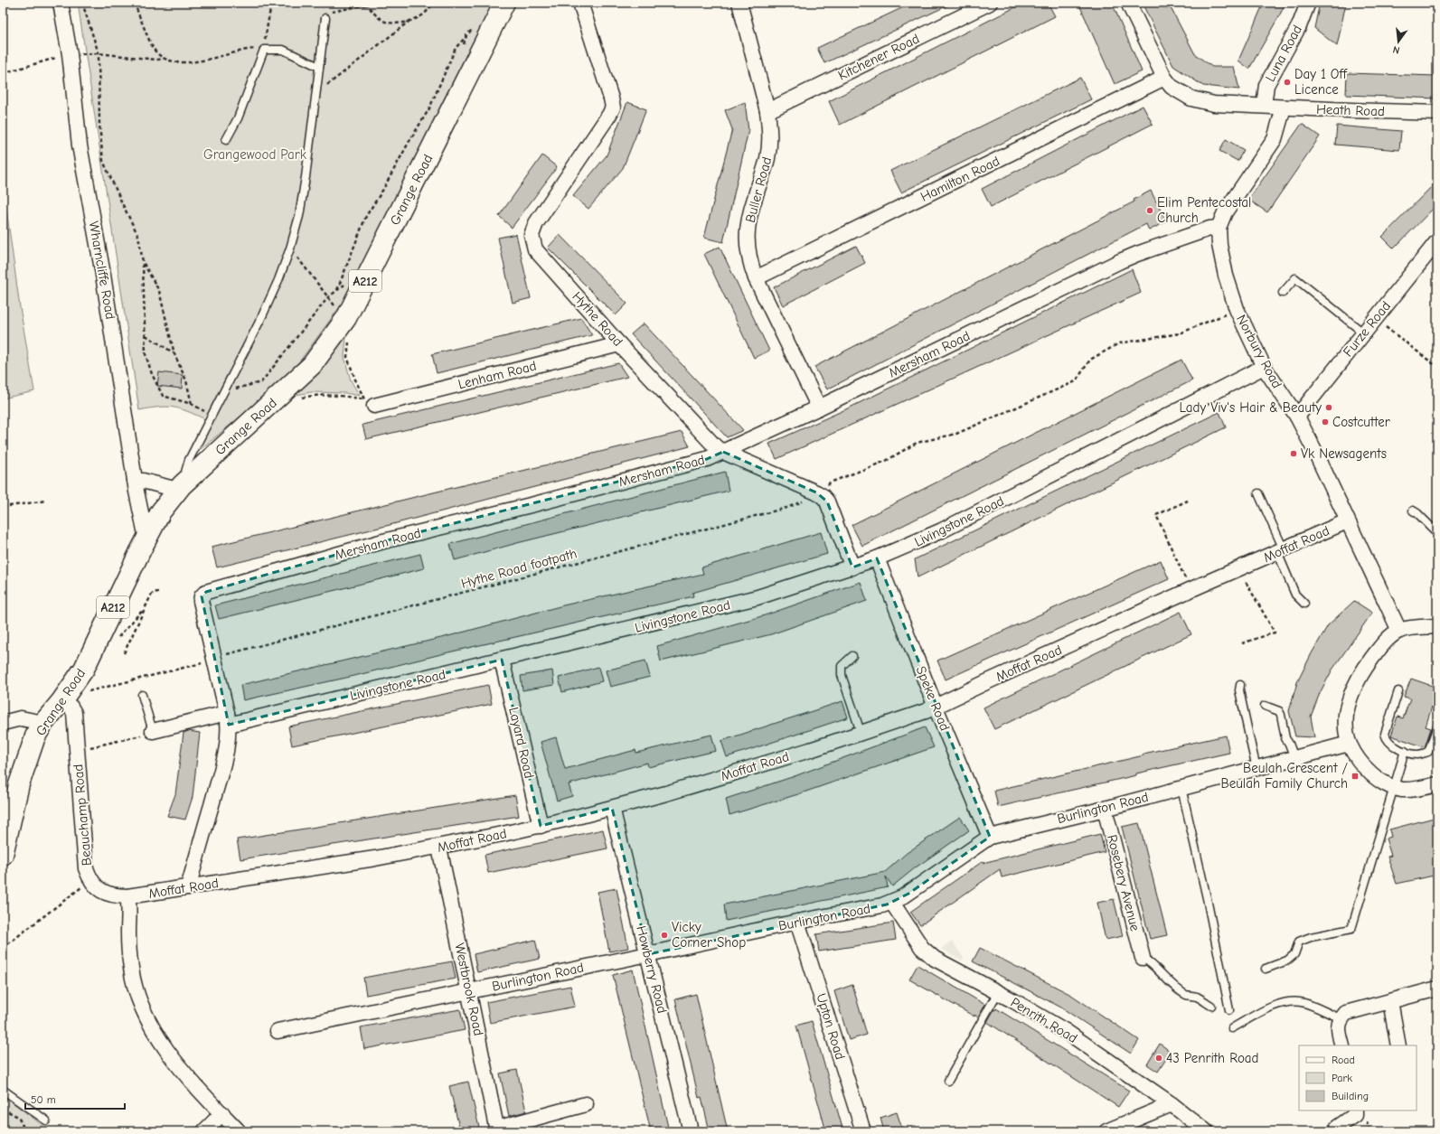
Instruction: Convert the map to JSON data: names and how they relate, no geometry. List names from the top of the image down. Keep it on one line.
{"streets":{"main road":["Grange Road","A212"],"street":["Luna Road","Kitchener Road","Heath Road","Hamilton Road","Buller Road","Wharncliffe Road","Hythe Road","Furze Road","Norbury Road","Mersham Road","Lenham Road","Livingstone Road","Moffat Road","Speke Road","Layard Road","Burlington Road","Beauchamp Road","Rosebery Avenue","Howberry Road","Westbrook Road","Penrith Road","Upton Road"],"path":["Hythe Road footpath"]},"crossings":[["Luna Road","Heath Road"],["Kitchener Road","Buller Road"],["Heath Road","Hamilton Road"],["Heath Road","Norbury Road"],["Hamilton Road","Buller Road"],["Grange Road","Wharncliffe Road"],["Grange Road","Beauchamp Road"],["Buller Road","Mersham Road"],["Hythe Road","Mersham Road"],["Hythe Road","Lenham Road"],["Hythe Road","Hythe Road footpath"],["Furze Road","Norbury Road"],["Norbury Road","Mersham Road"],["Norbury Road","Livingstone Road"],["Norbury Road","Moffat Road"],["Norbury Road","Hythe Road footpath"],["Mersham Road","Livingstone Road"],["Livingstone Road","Speke Road"],["Livingstone Road","Layard Road"],["Moffat Road","Speke Road"],["Moffat Road","Layard Road"],["Moffat Road","Beauchamp Road"],["Moffat Road","Howberry Road"],["Moffat Road","Westbrook Road"],["Speke Road","Burlington Road"],["Burlington Road","Rosebery Avenue"],["Burlington Road","Howberry Road"],["Burlington Road","Westbrook Road"],["Burlington Road","Penrith Road"],["Burlington Road","Upton Road"]],"parks":["Grangewood Park"],"places":{"other":["Day 1 Off Licence","Elim Pentecostal Church","Lady Viv's Hair & Beauty","Costcutter","Vk Newsagents","Vicky Corner Shop","43 Penrith Road"],"transit":["Beulah Crescent / Beulah Family Church"]},"legend":["Road","Park","Building"],"scale_bar":"50 m","north":"bottom"}
